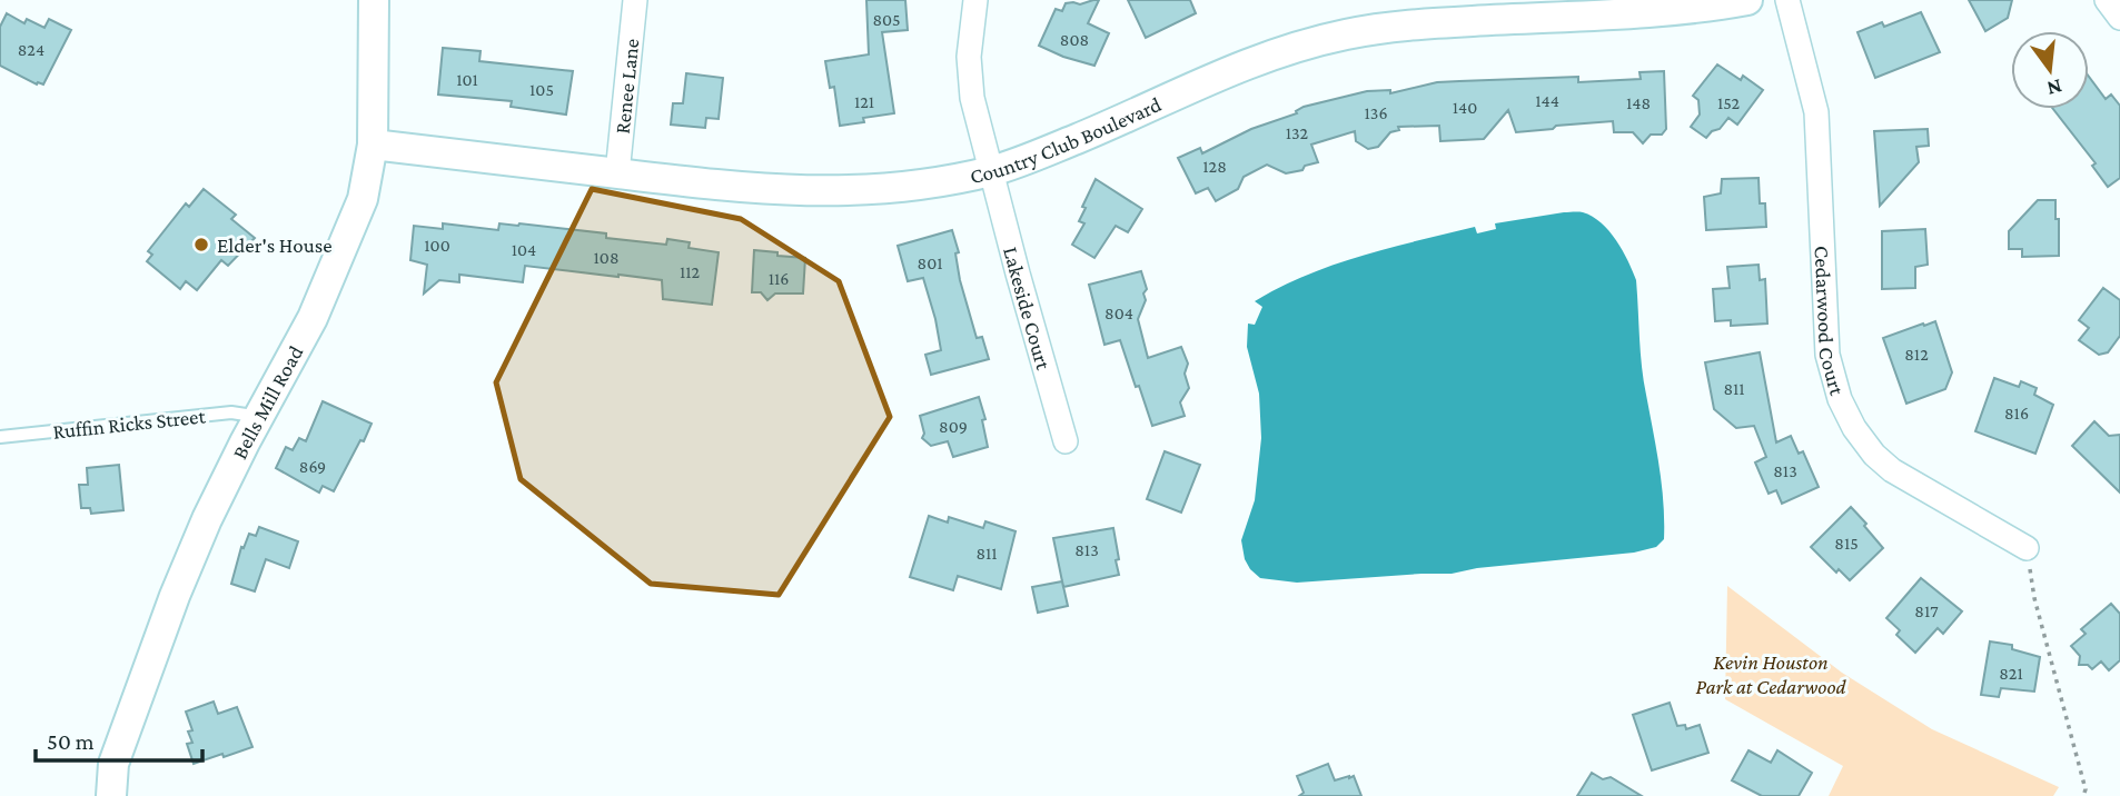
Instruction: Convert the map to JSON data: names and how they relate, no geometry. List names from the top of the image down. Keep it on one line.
{"streets":{"street":["Renee Lane","Country Club Boulevard","Lakeside Court","Cedarwood Court","Bells Mill Road"],"lane":["Ruffin Ricks Street"]},"crossings":[["Renee Lane","Country Club Boulevard"],["Country Club Boulevard","Lakeside Court"],["Country Club Boulevard","Bells Mill Road"],["Bells Mill Road","Ruffin Ricks Street"]],"parks":["Kevin Houston Park at Cedarwood"],"places":["Elder's House"],"house_numbers":["805","808","824","101","105","144","121","148","152","140","136","132","128","100","104","108","801","112","116","804","812","811","816","809","869","813","815","813","811","817","821"],"scale_bar":"50 m","north":"bottom"}
